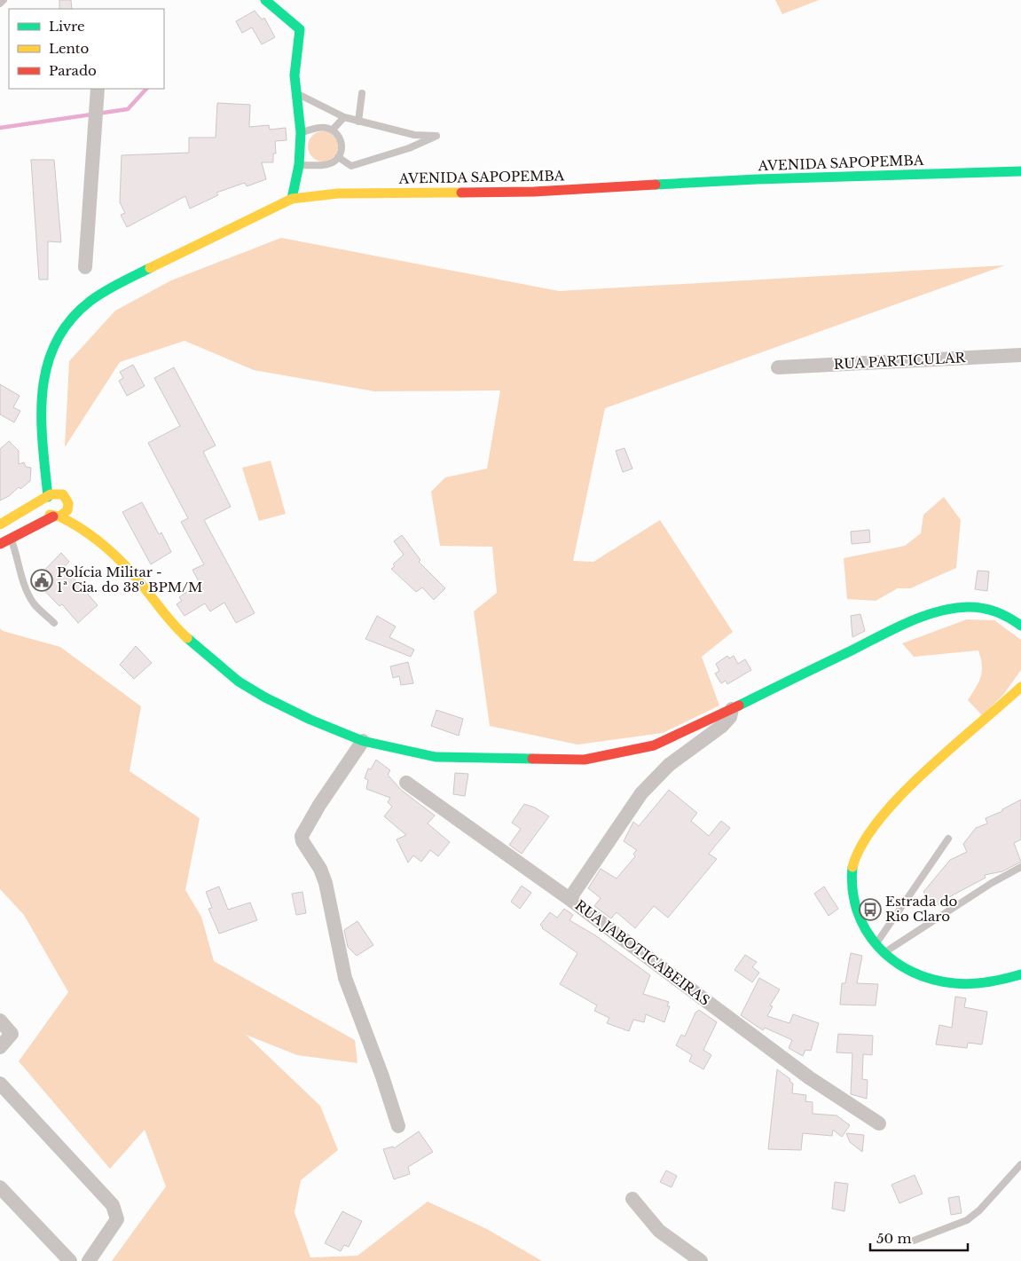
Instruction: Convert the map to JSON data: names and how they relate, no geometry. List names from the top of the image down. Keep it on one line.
{"streets":{"main road":["AVENIDA SAPOPEMBA"],"street":["RUA PARTICULAR","RUA JABOTICABEIRAS"]},"places":{"public building":["Polícia Militar - 1ª Cia. do 38º BPM/M"],"bus stop":["Estrada do Rio Claro"]},"legend":["Livre","Lento","Parado"],"scale_bar":"50 m"}
